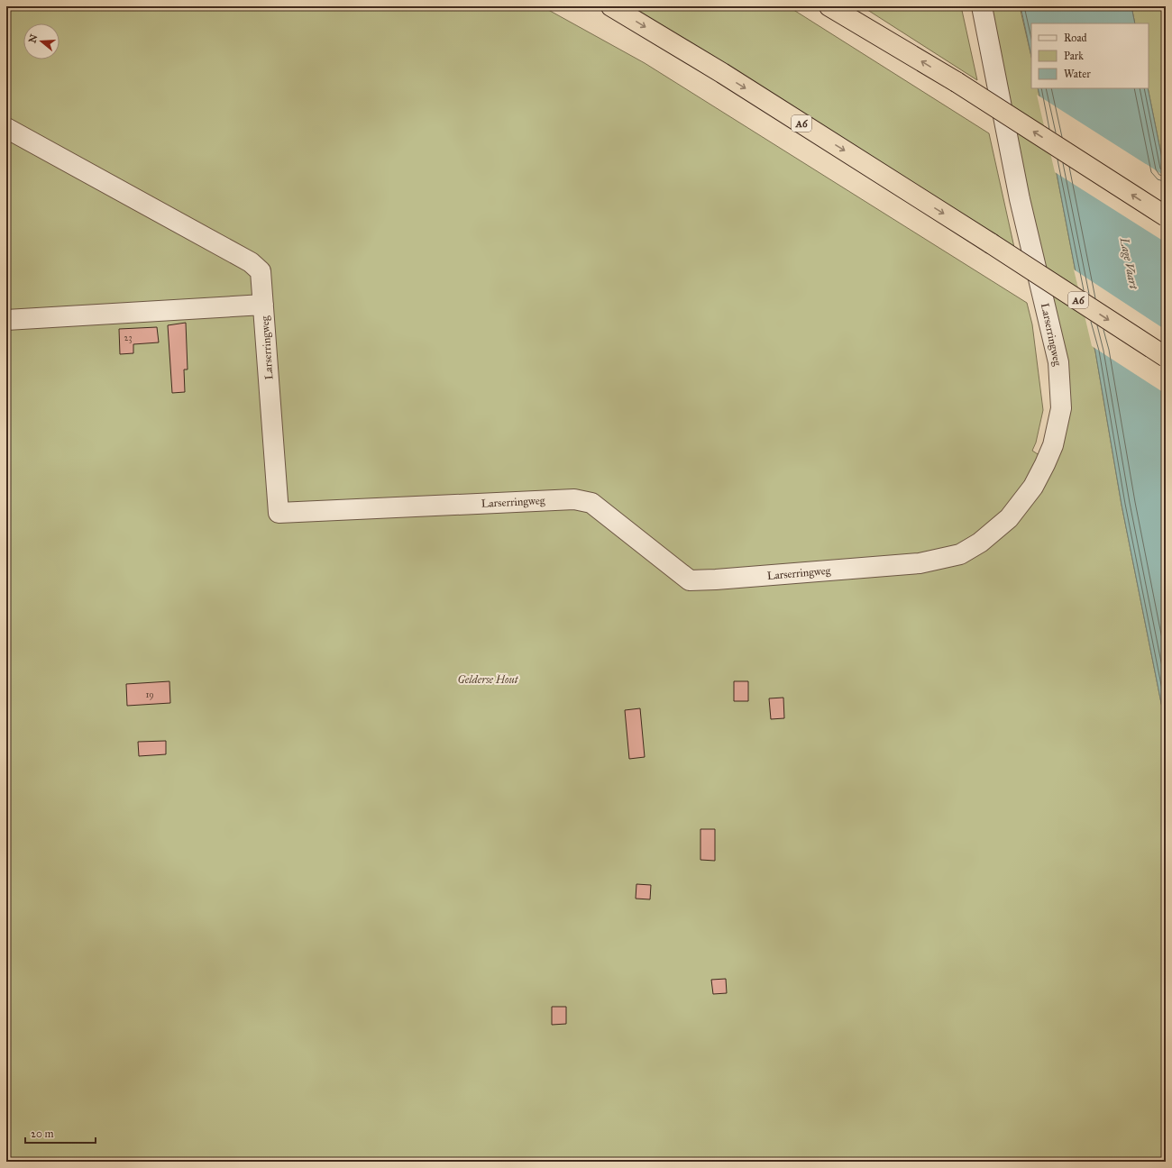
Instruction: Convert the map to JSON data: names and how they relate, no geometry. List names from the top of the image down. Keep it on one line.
{"streets":{"highway":["A6"],"street":["Larserringweg"]},"water":["Lage Vaart"],"parks":["Gelderse Hout"],"house_numbers":["23","19"],"legend":["Road","Park","Water"],"scale_bar":"20 m","north":"left"}
